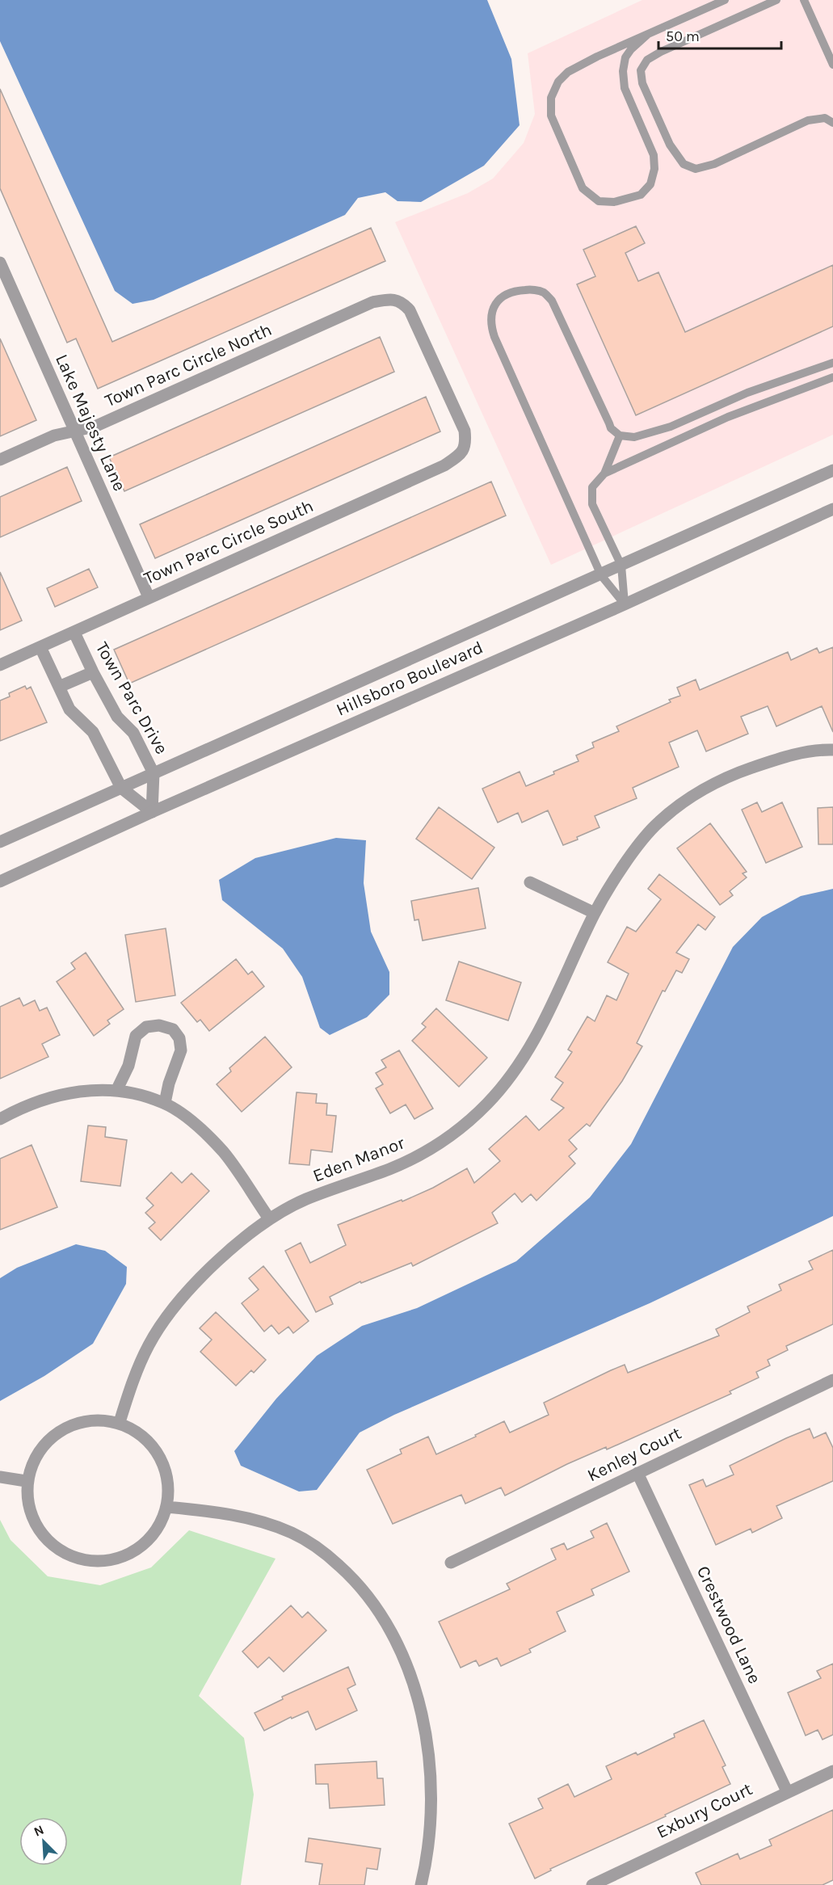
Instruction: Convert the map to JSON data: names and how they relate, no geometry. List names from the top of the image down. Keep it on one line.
{"streets":{"street":["Town Parc Circle North","Lake Majesty Lane","Town Parc Circle South","Hillsboro Boulevard","Town Parc Drive","Eden Manor","Kenley Court","Crestwood Lane","Exbury Court"]},"crossings":[["Town Parc Circle North","Lake Majesty Lane"],["Town Parc Circle North","Town Parc Circle South"],["Lake Majesty Lane","Town Parc Circle South"],["Town Parc Circle South","Town Parc Drive"],["Hillsboro Boulevard","Town Parc Drive"],["Kenley Court","Crestwood Lane"],["Crestwood Lane","Exbury Court"]],"scale_bar":"50 m","north":"top left"}
